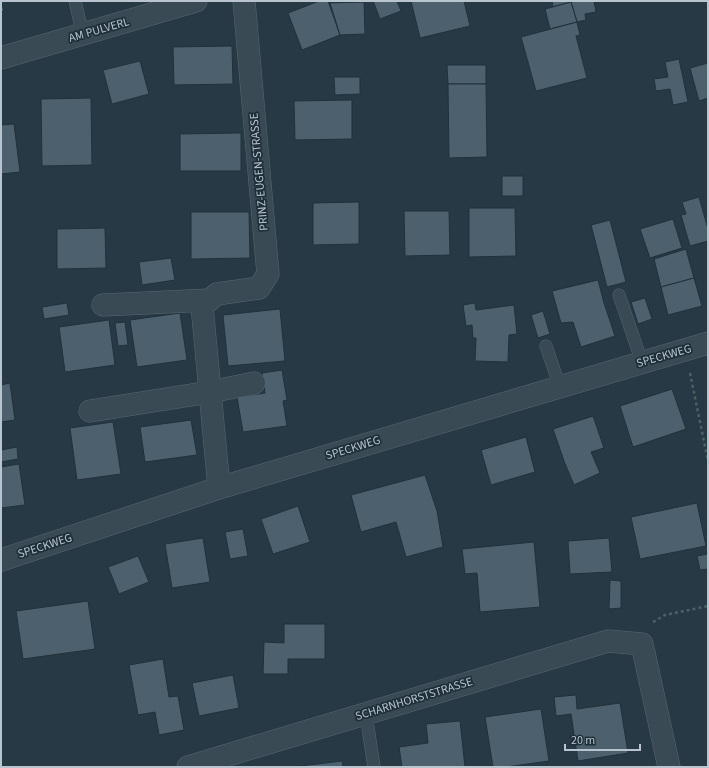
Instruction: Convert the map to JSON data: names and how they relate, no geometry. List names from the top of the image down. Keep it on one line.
{"streets":{"street":["AM PULVERL","PRINZ-EUGEN-STRASSE","SPECKWEG","SCHARNHORSTSTRASSE"]},"scale_bar":"20 m"}
